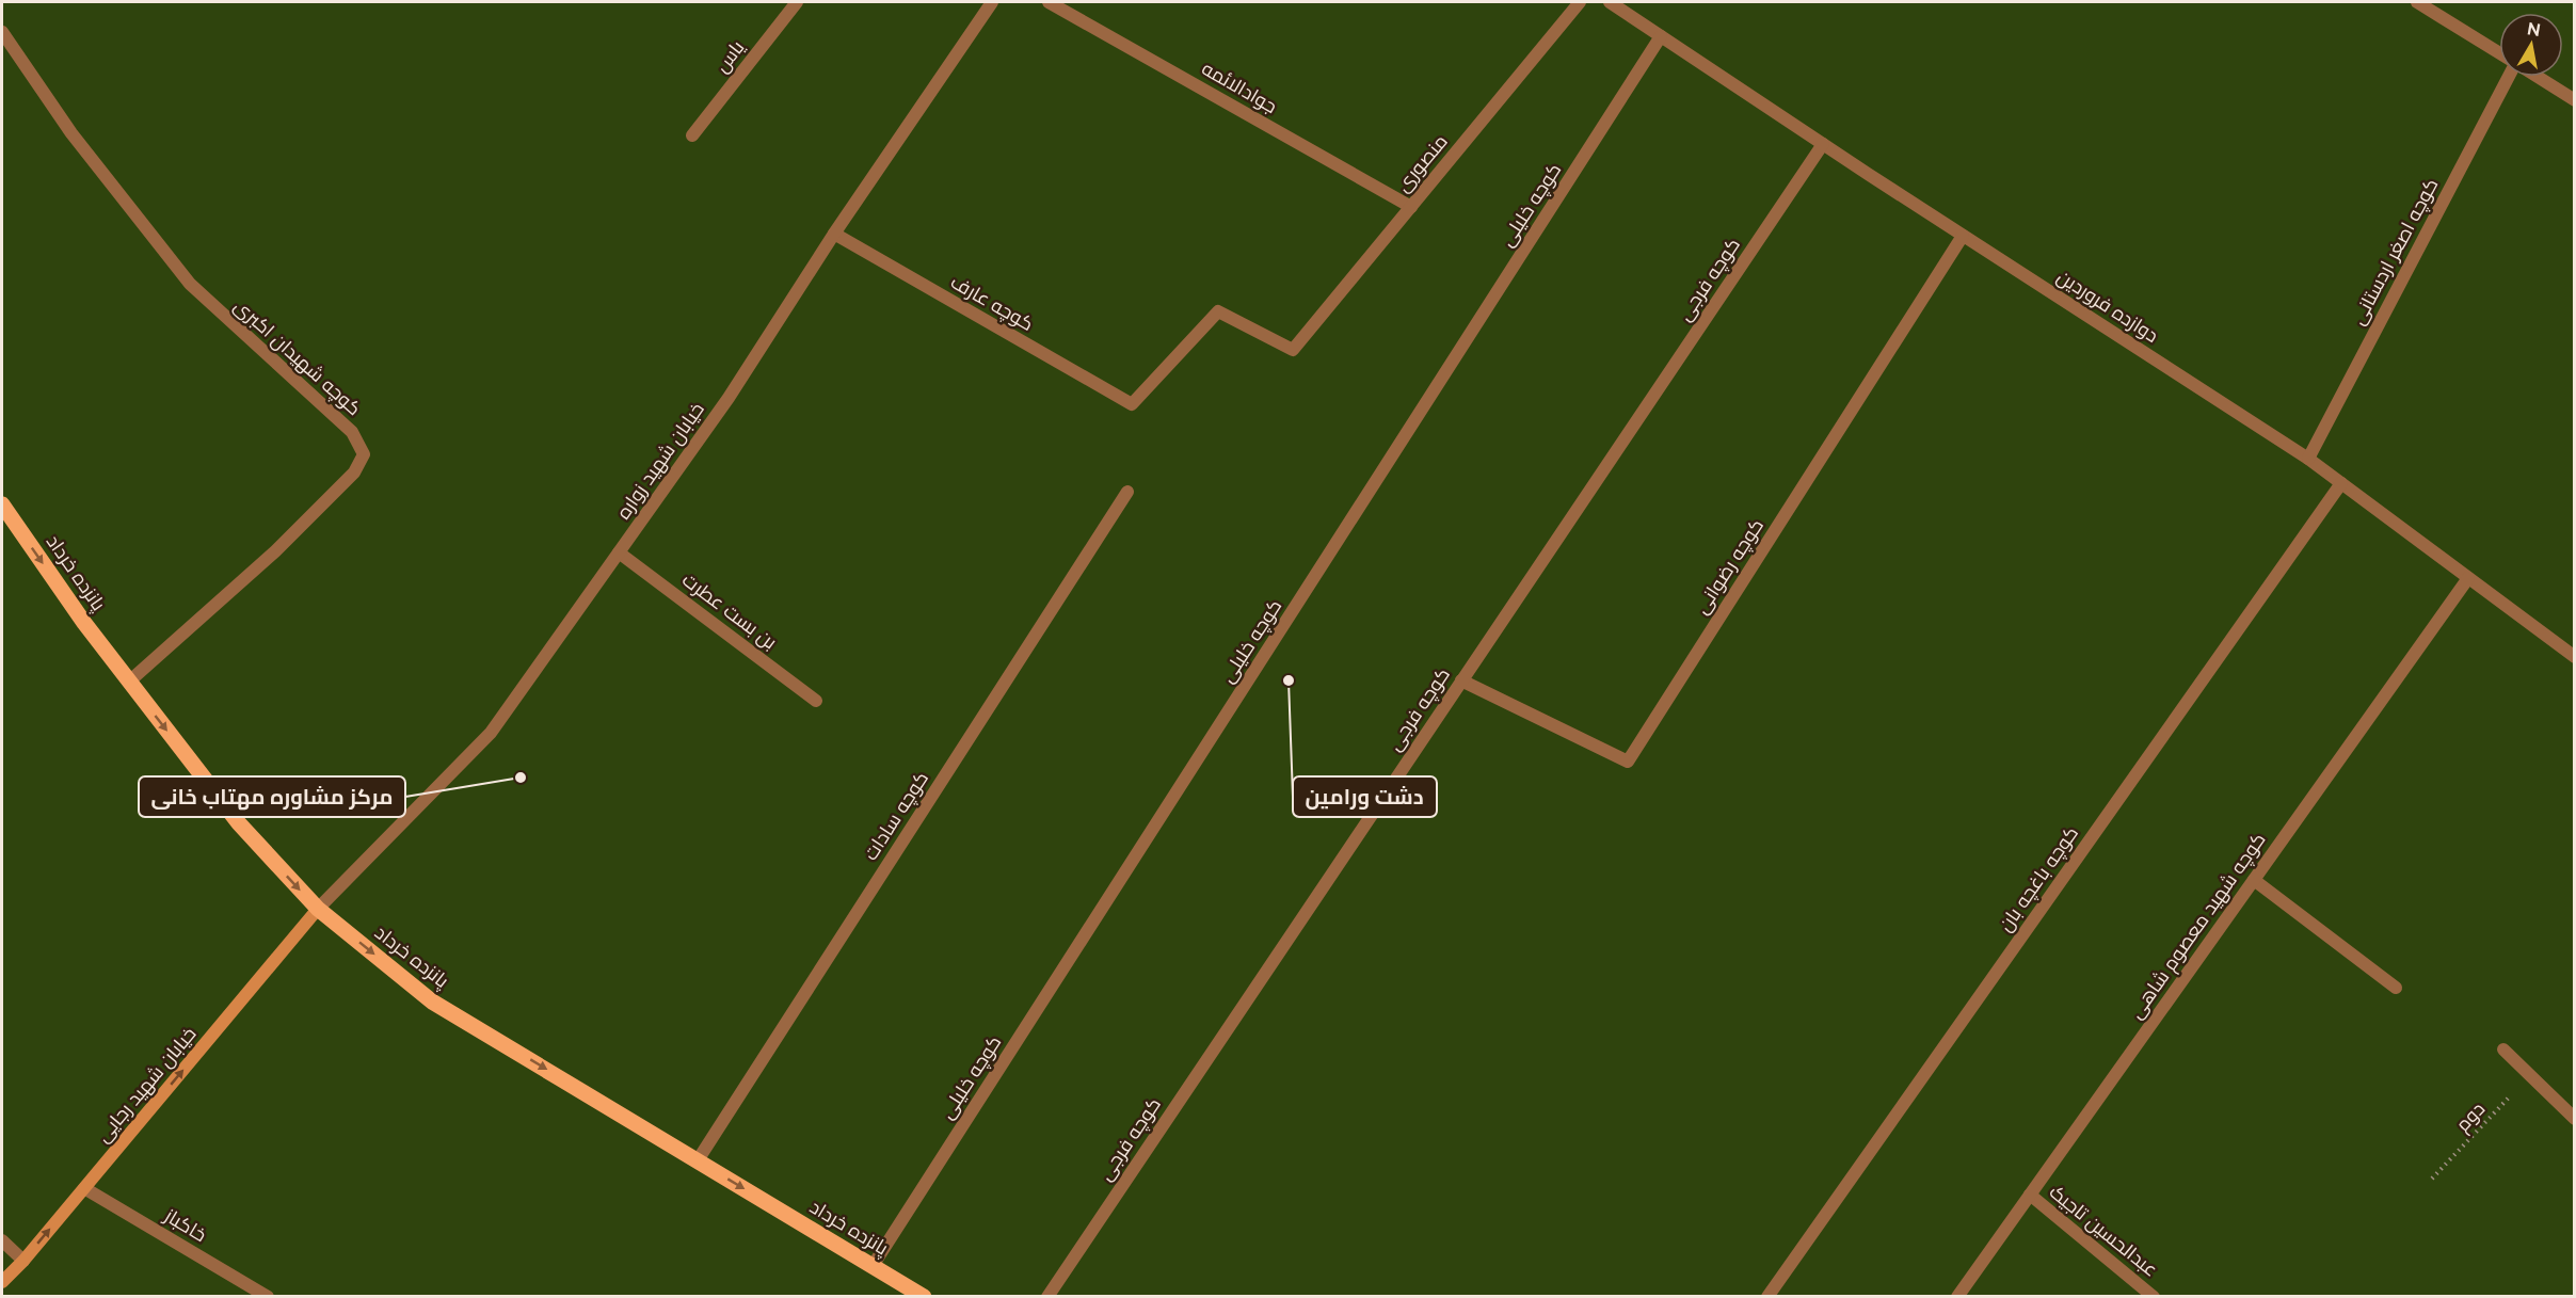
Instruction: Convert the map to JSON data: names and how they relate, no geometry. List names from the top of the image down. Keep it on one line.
{"streets":{"main road":["پانزده خرداد","خیابان شهید رجایی"],"street":["یاس","جوادالائمه","منصوری","کوچه خلیلی","کوچه اصغر اردستانی","کوچه فرجی","کوچه عارف","دوازده فروردین","کوچه شهیدان اکبری","خیابان شهید زواره","کوچه رضوانی","بن بست عطرت","کوچه سادات","کوچه باغچه بان","کوچه شهید معصوم شاهی","خاکباز","عبدالحسین تاجیک"],"path":["دوم"]},"crossings":[["جوادالائمه","منصوری"],["منصوری","کوچه عارف"],["کوچه خلیلی","دوازده فروردین"],["کوچه خلیلی","پانزده خرداد"],["کوچه اصغر اردستانی","دوازده فروردین"],["کوچه فرجی","دوازده فروردین"],["کوچه فرجی","کوچه رضوانی"],["کوچه عارف","خیابان شهید زواره"],["دوازده فروردین","کوچه رضوانی"],["دوازده فروردین","کوچه باغچه بان"],["دوازده فروردین","کوچه شهید معصوم شاهی"],["کوچه شهیدان اکبری","پانزده خرداد"],["خیابان شهید زواره","پانزده خرداد"],["خیابان شهید زواره","بن بست عطرت"],["خیابان شهید زواره","خیابان شهید رجایی"],["پانزده خرداد","کوچه سادات"],["پانزده خرداد","خیابان شهید رجایی"],["کوچه شهید معصوم شاهی","عبدالحسین تاجیک"],["خیابان شهید رجایی","خاکباز"]],"one_way":["پانزده خرداد","خیابان شهید رجایی"],"places":["دشت ورامین","مرکز مشاوره مهتاب خانی"],"north":"top"}
